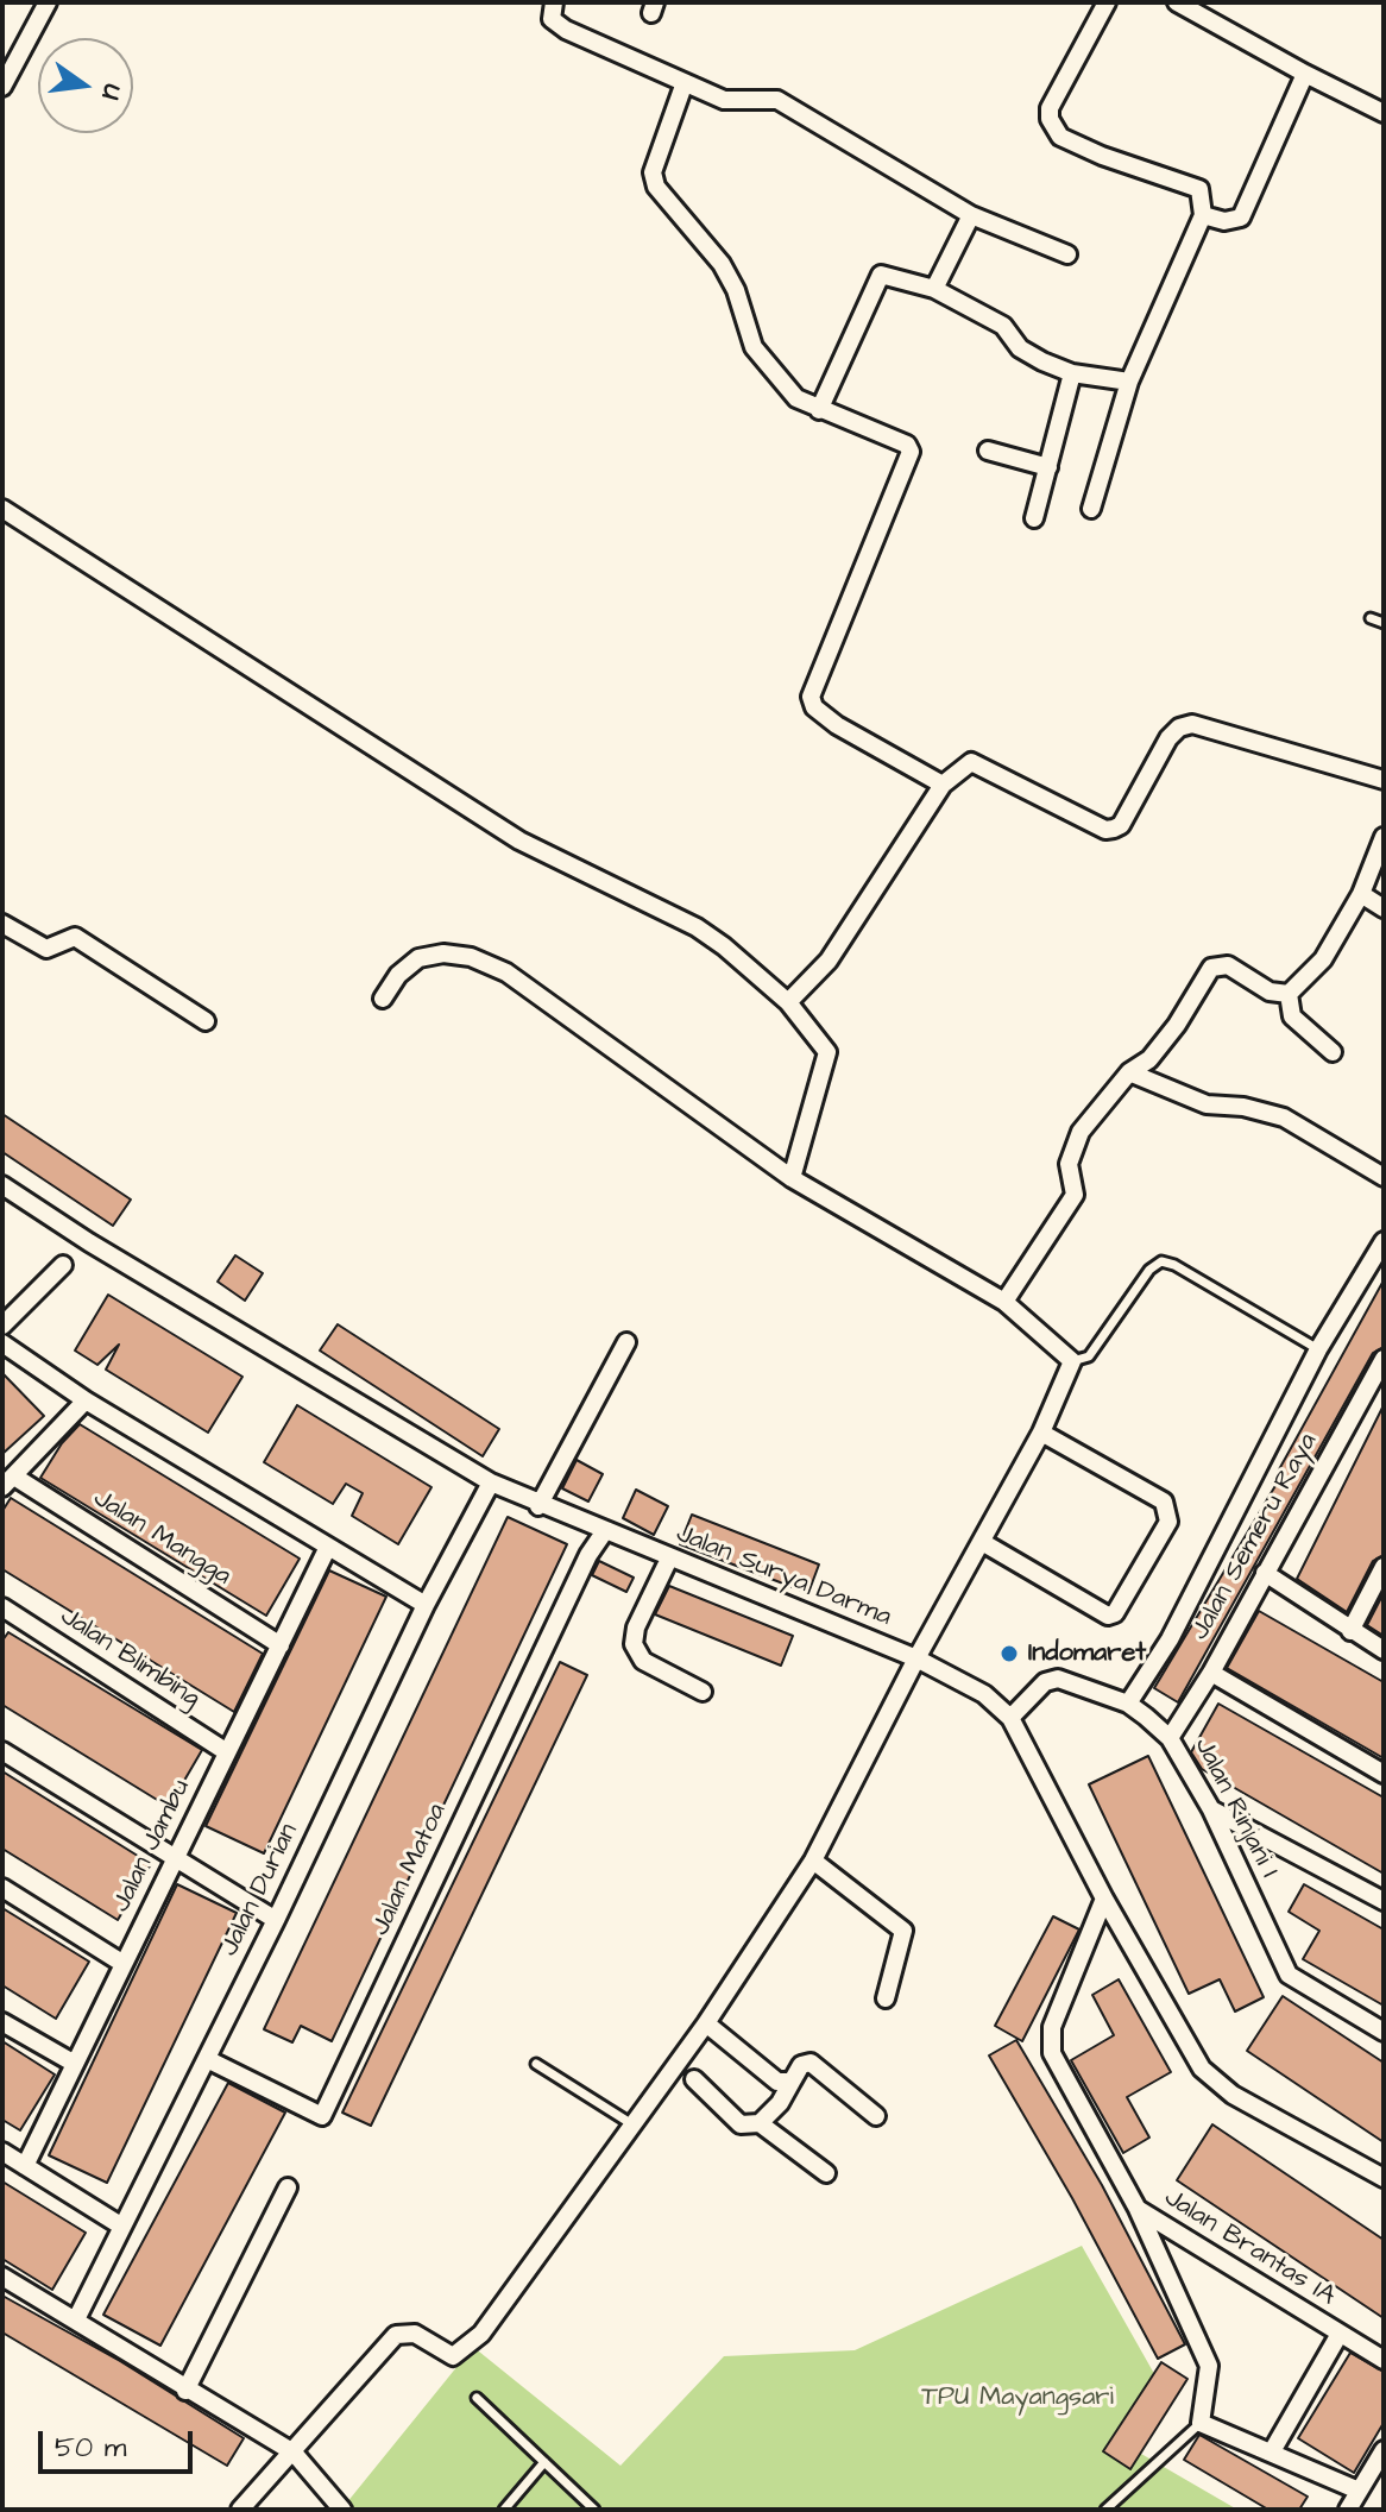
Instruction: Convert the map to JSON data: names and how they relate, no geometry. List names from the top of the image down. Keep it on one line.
{"streets":{"street":["Jalan Semeru Raya","Jalan Mangga","Jalan Surya Darma","Jalan Blimbing","Jalan Rinjani I","Jalan Jambu","Jalan Matoa","Jalan Durian","Jalan Brantas IA"]},"crossings":[["Jalan Semeru Raya","Jalan Rinjani I"],["Jalan Mangga","Jalan Jambu"],["Jalan Surya Darma","Jalan Rinjani I"],["Jalan Surya Darma","Jalan Matoa"],["Jalan Surya Darma","Jalan Durian"],["Jalan Blimbing","Jalan Jambu"],["Jalan Matoa","Jalan Durian"]],"parks":["TPU Mayangsari"],"places":["Indomaret"],"scale_bar":"50 m","north":"right"}
